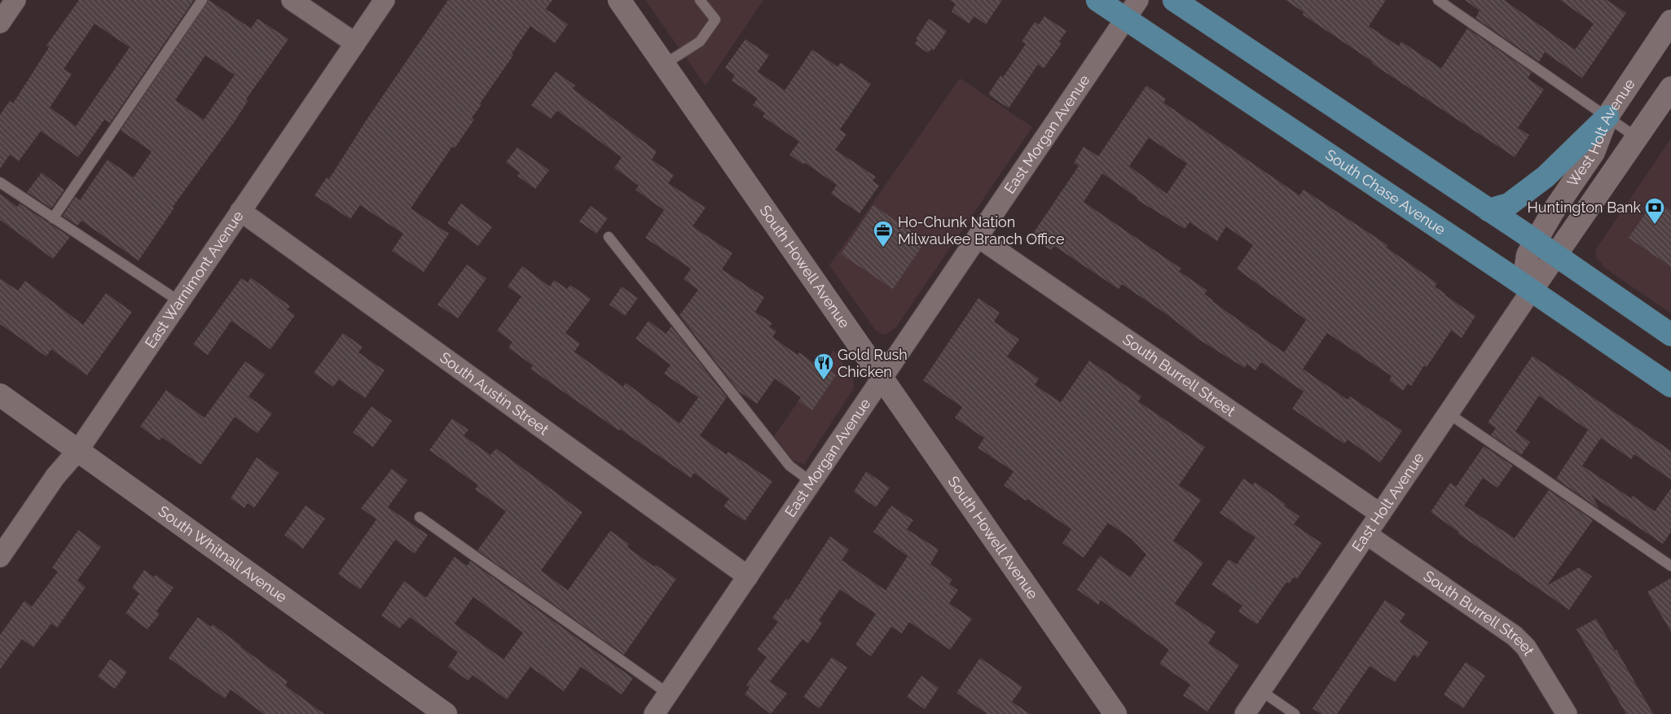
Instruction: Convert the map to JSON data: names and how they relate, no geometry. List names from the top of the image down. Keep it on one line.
{"streets":{"main road":["South Chase Avenue"],"street":["West Holt Avenue","East Morgan Avenue","South Howell Avenue","East Warnimont Avenue","South Burrell Street","South Austin Street","East Holt Avenue","South Whitnall Avenue"]},"crossings":[["West Holt Avenue","South Chase Avenue"],["West Holt Avenue","East Holt Avenue"],["East Morgan Avenue","South Chase Avenue"],["East Morgan Avenue","South Howell Avenue"],["East Morgan Avenue","South Burrell Street"],["East Morgan Avenue","South Austin Street"],["South Chase Avenue","East Holt Avenue"],["East Warnimont Avenue","South Austin Street"],["East Warnimont Avenue","South Whitnall Avenue"],["South Burrell Street","East Holt Avenue"]],"places":{"bank":["Huntington Bank"],"office":["Ho-Chunk Nation Milwaukee Branch Office"],"restaurant":["Gold Rush Chicken"]}}
